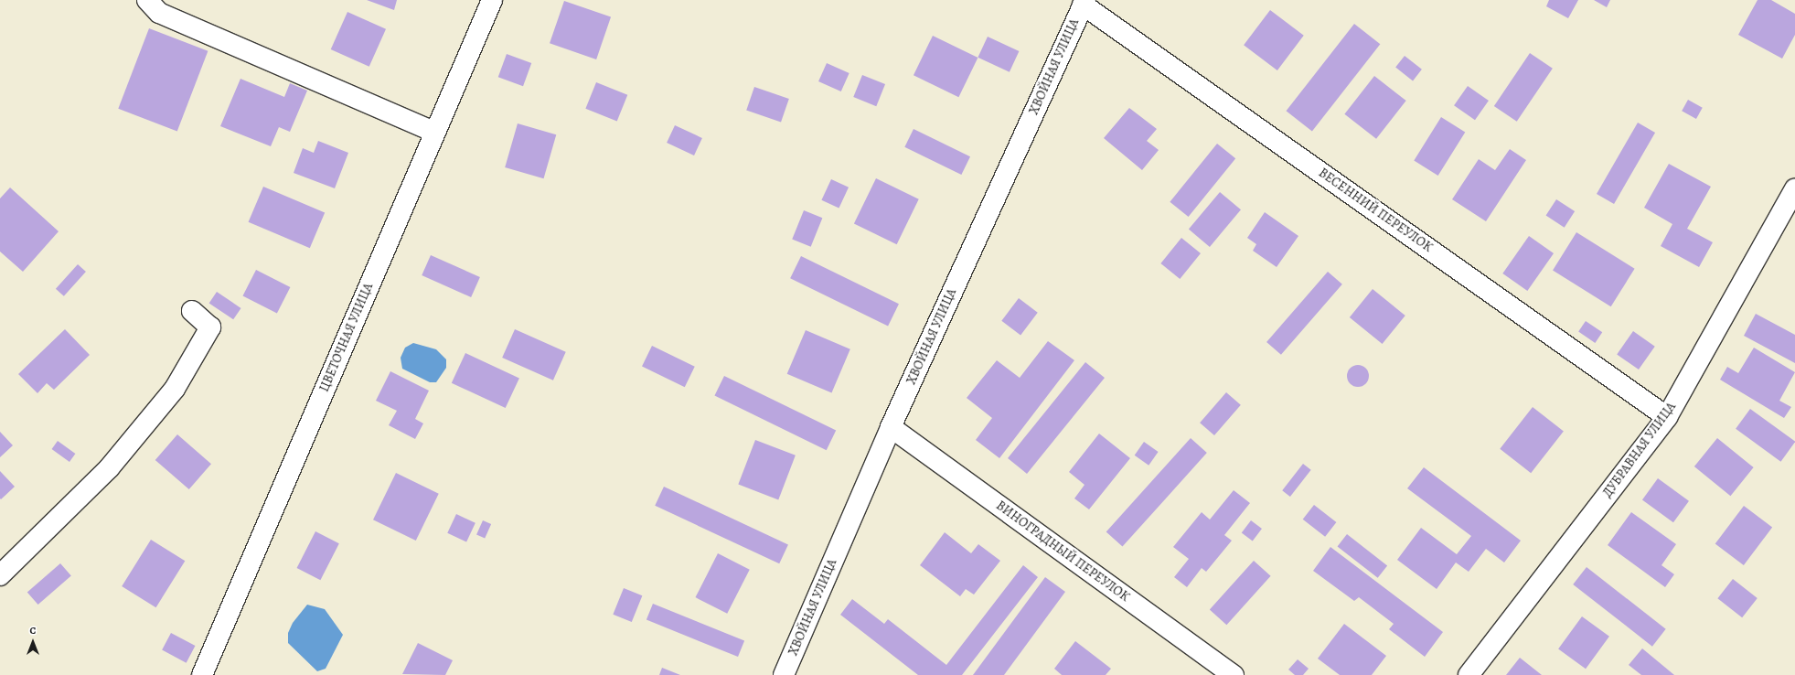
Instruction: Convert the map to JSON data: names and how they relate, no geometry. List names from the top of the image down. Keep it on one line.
{"streets":{"street":["ХВОЙНАЯ УЛИЦА","ВЕСЕННИЙ ПЕРЕУЛОК","ЦВЕТОЧНАЯ УЛИЦА","ДУБРАВНАЯ УЛИЦА","ВИНОГРАДНЫЙ ПЕРЕУЛОК"]},"crossings":[["ХВОЙНАЯ УЛИЦА","ВЕСЕННИЙ ПЕРЕУЛОК"],["ХВОЙНАЯ УЛИЦА","ВИНОГРАДНЫЙ ПЕРЕУЛОК"],["ВЕСЕННИЙ ПЕРЕУЛОК","ДУБРАВНАЯ УЛИЦА"]],"north":"top"}
